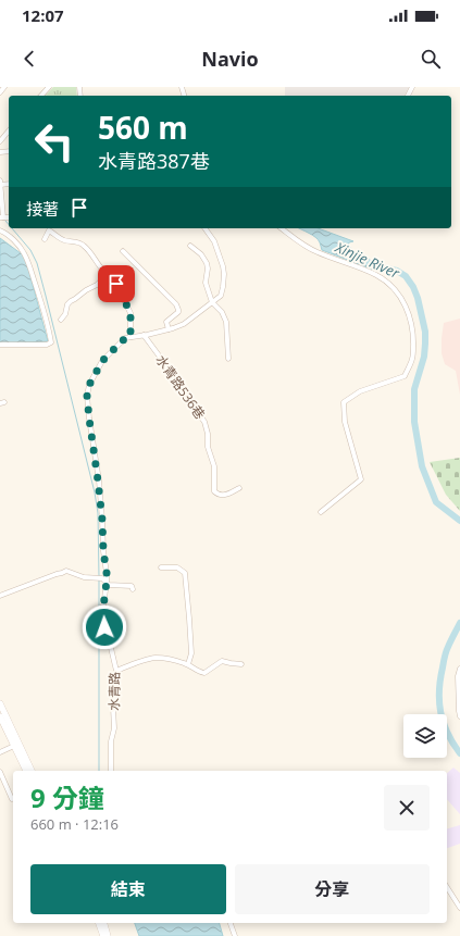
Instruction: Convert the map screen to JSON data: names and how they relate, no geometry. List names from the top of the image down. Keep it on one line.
{"streets":{"street":["水青路536巷","水青路"]},"crossings":[["水青路536巷","水青路"]],"water":["Xinjie River"],"page":{"status":"12:07","header":"Navio","turn":["560 m","水青路387巷"],"then":"接著","heading":["9 分鐘","660 m · 12:16"],"buttons":["結束","分享"]}}
